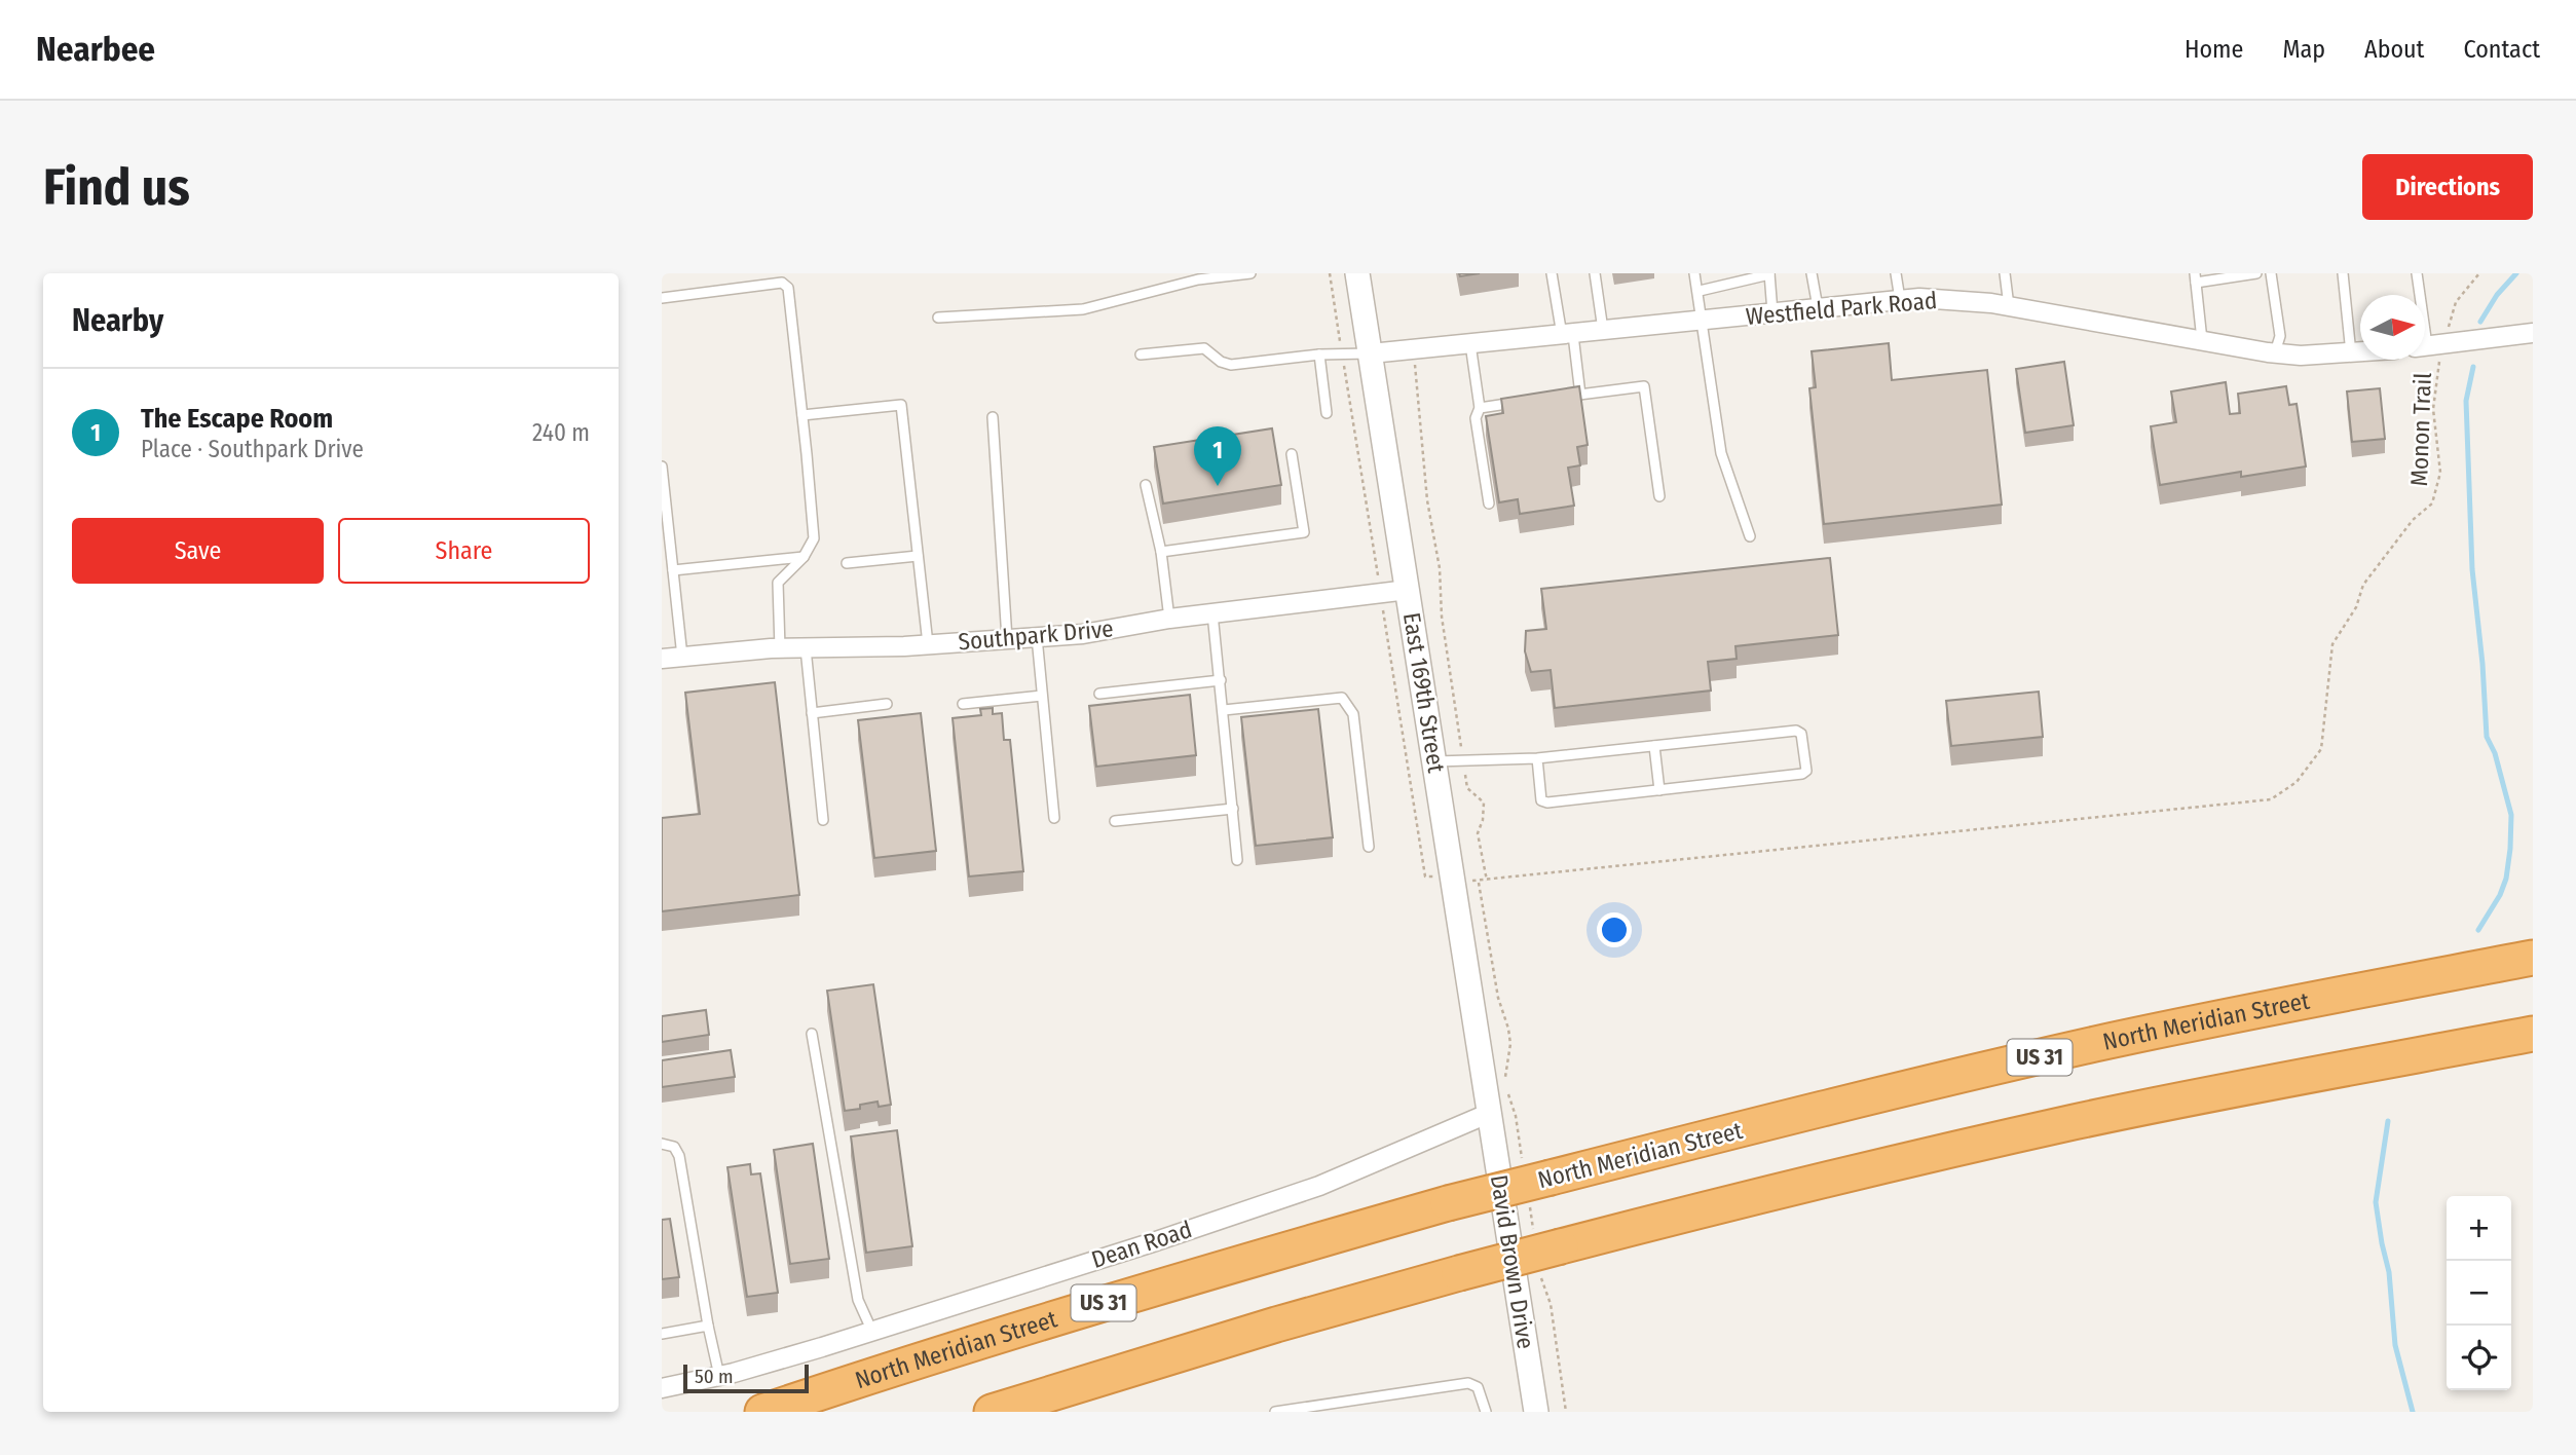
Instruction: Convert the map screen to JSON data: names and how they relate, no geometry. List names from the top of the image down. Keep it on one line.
{"streets":{"highway":["North Meridian Street","US 31"],"street":["Westfield Park Road","Southpark Drive","East 169th Street","Dean Road","David Brown Drive"],"path":["Monon Trail"]},"crossings":[["Westfield Park Road","East 169th Street"],["Southpark Drive","East 169th Street"],["East 169th Street","Dean Road"],["East 169th Street","David Brown Drive"],["Dean Road","David Brown Drive"]],"scale_bar":"50 m","north":"right","page":{"header":"Nearbee","nav":["Home","Map","About","Contact"],"buttons":["Directions",["Save","Share"]],"title":"Find us","heading":"Nearby","list":[{"mark":"1","name":"The Escape Room","note":"Place · Southpark Drive","value":"240 m"}],"pins":"1","map_buttons":["+","−"],"scale":"50 m"}}
